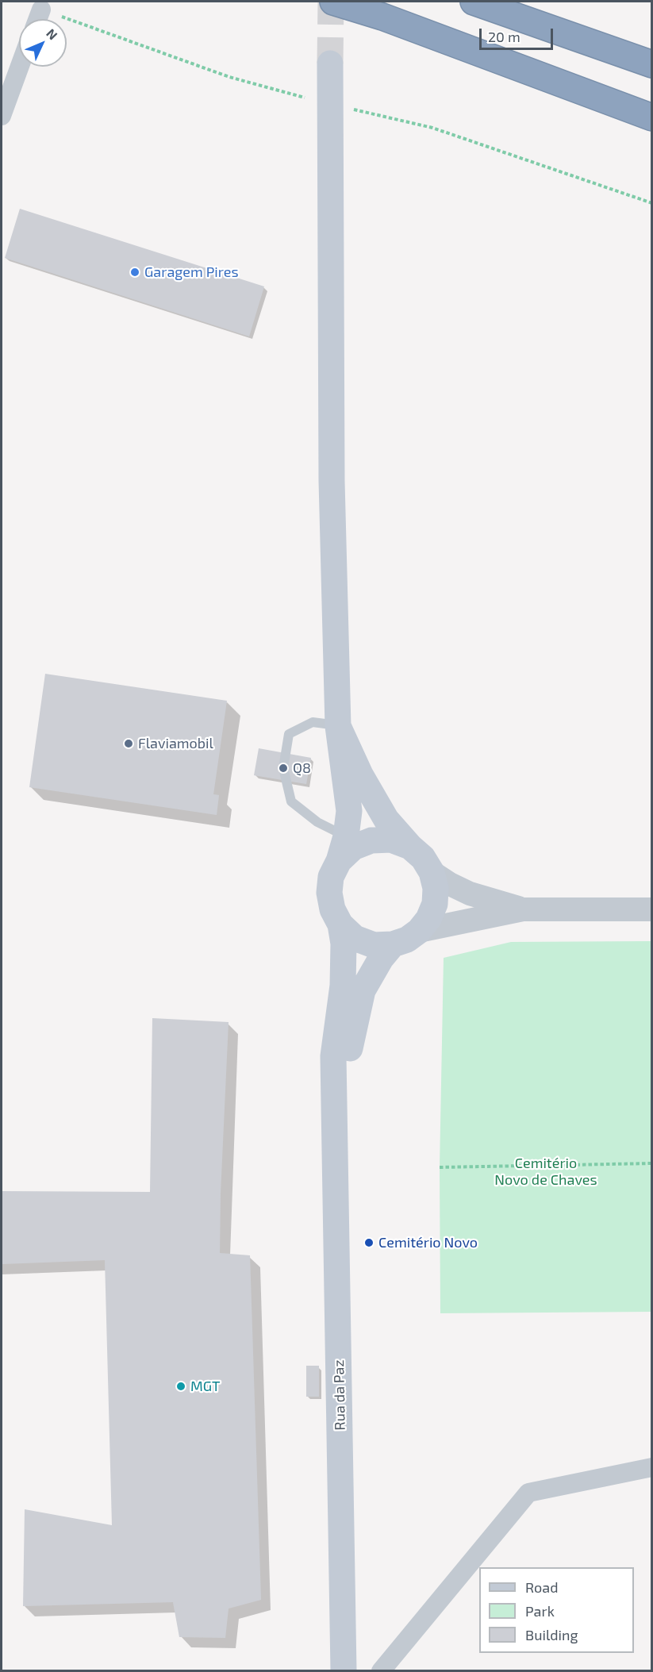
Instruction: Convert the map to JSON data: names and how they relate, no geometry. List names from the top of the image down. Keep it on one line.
{"streets":{"main road":["Rua da Paz"]},"parks":["Cemitério Novo de Chaves"],"places":["Garagem Pires","Flaviamobil","Q8","Cemitério Novo","MGT"],"legend":["Road","Park","Building"],"scale_bar":"20 m","north":"top right"}
